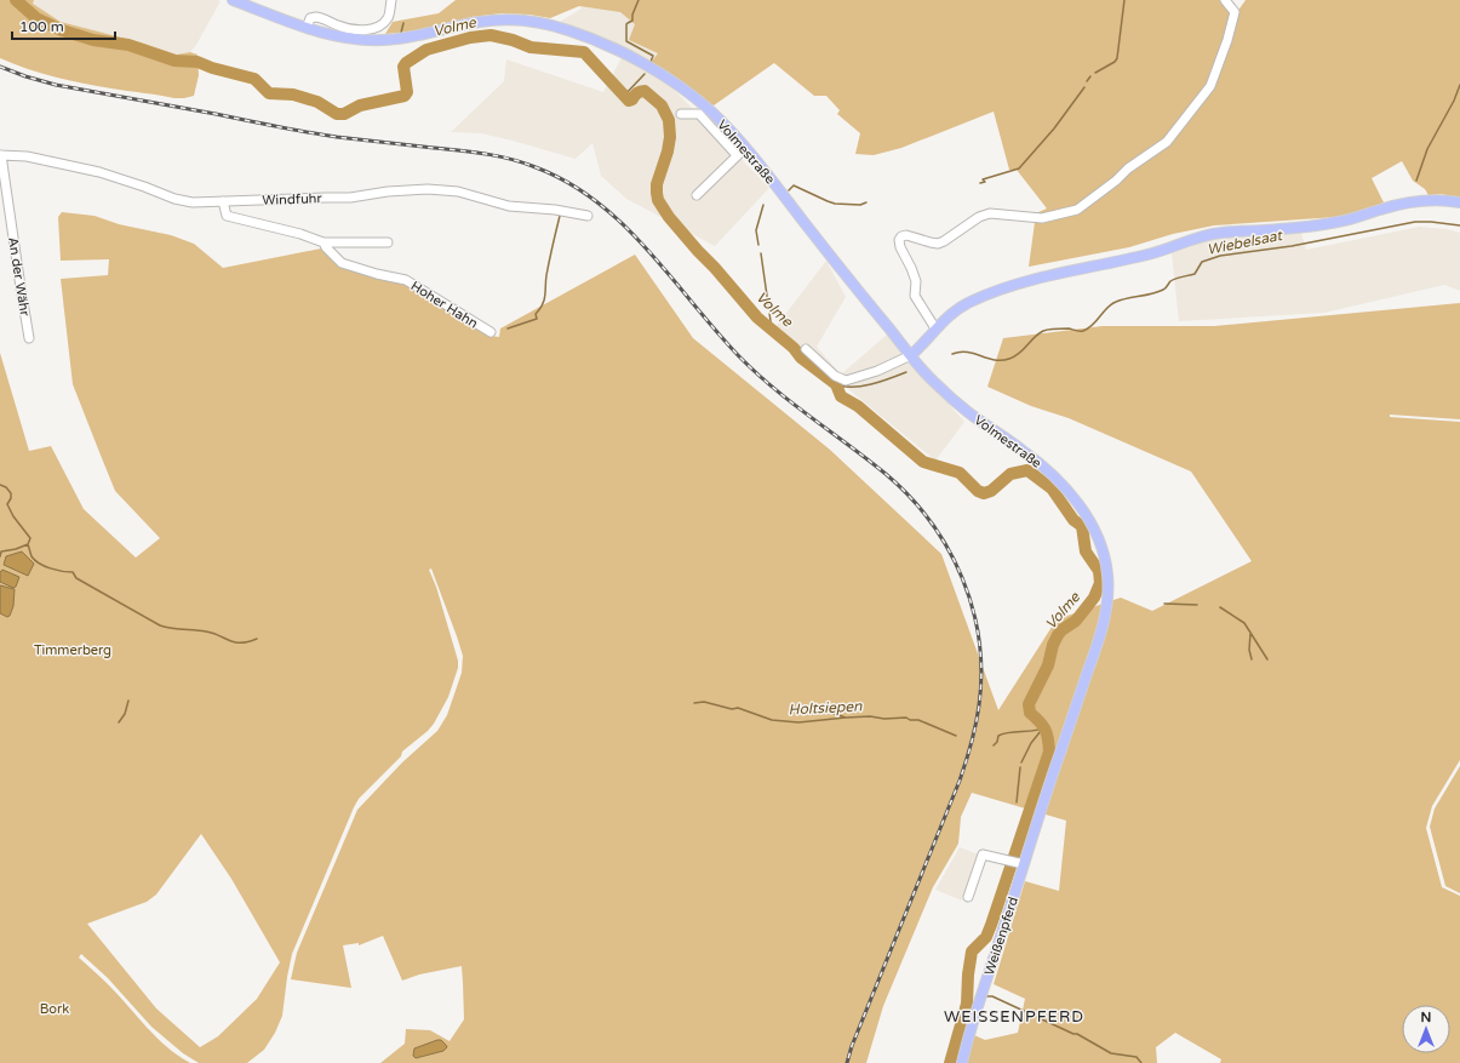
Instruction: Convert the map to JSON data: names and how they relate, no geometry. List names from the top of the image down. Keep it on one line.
{"streets":{"main road":["Volmestraße","Weißenpferd"],"street":["Windfuhr","An der Währ","Hoher Hahn"]},"crossings":[["Volmestraße","Weißenpferd"],["Windfuhr","An der Währ"]],"districts":["WEISSENPFERD"],"water":["Volme","Wiebelsaat","Holtsiepen"],"parks":["Timmerberg","Bork"],"scale_bar":"100 m","north":"top"}
